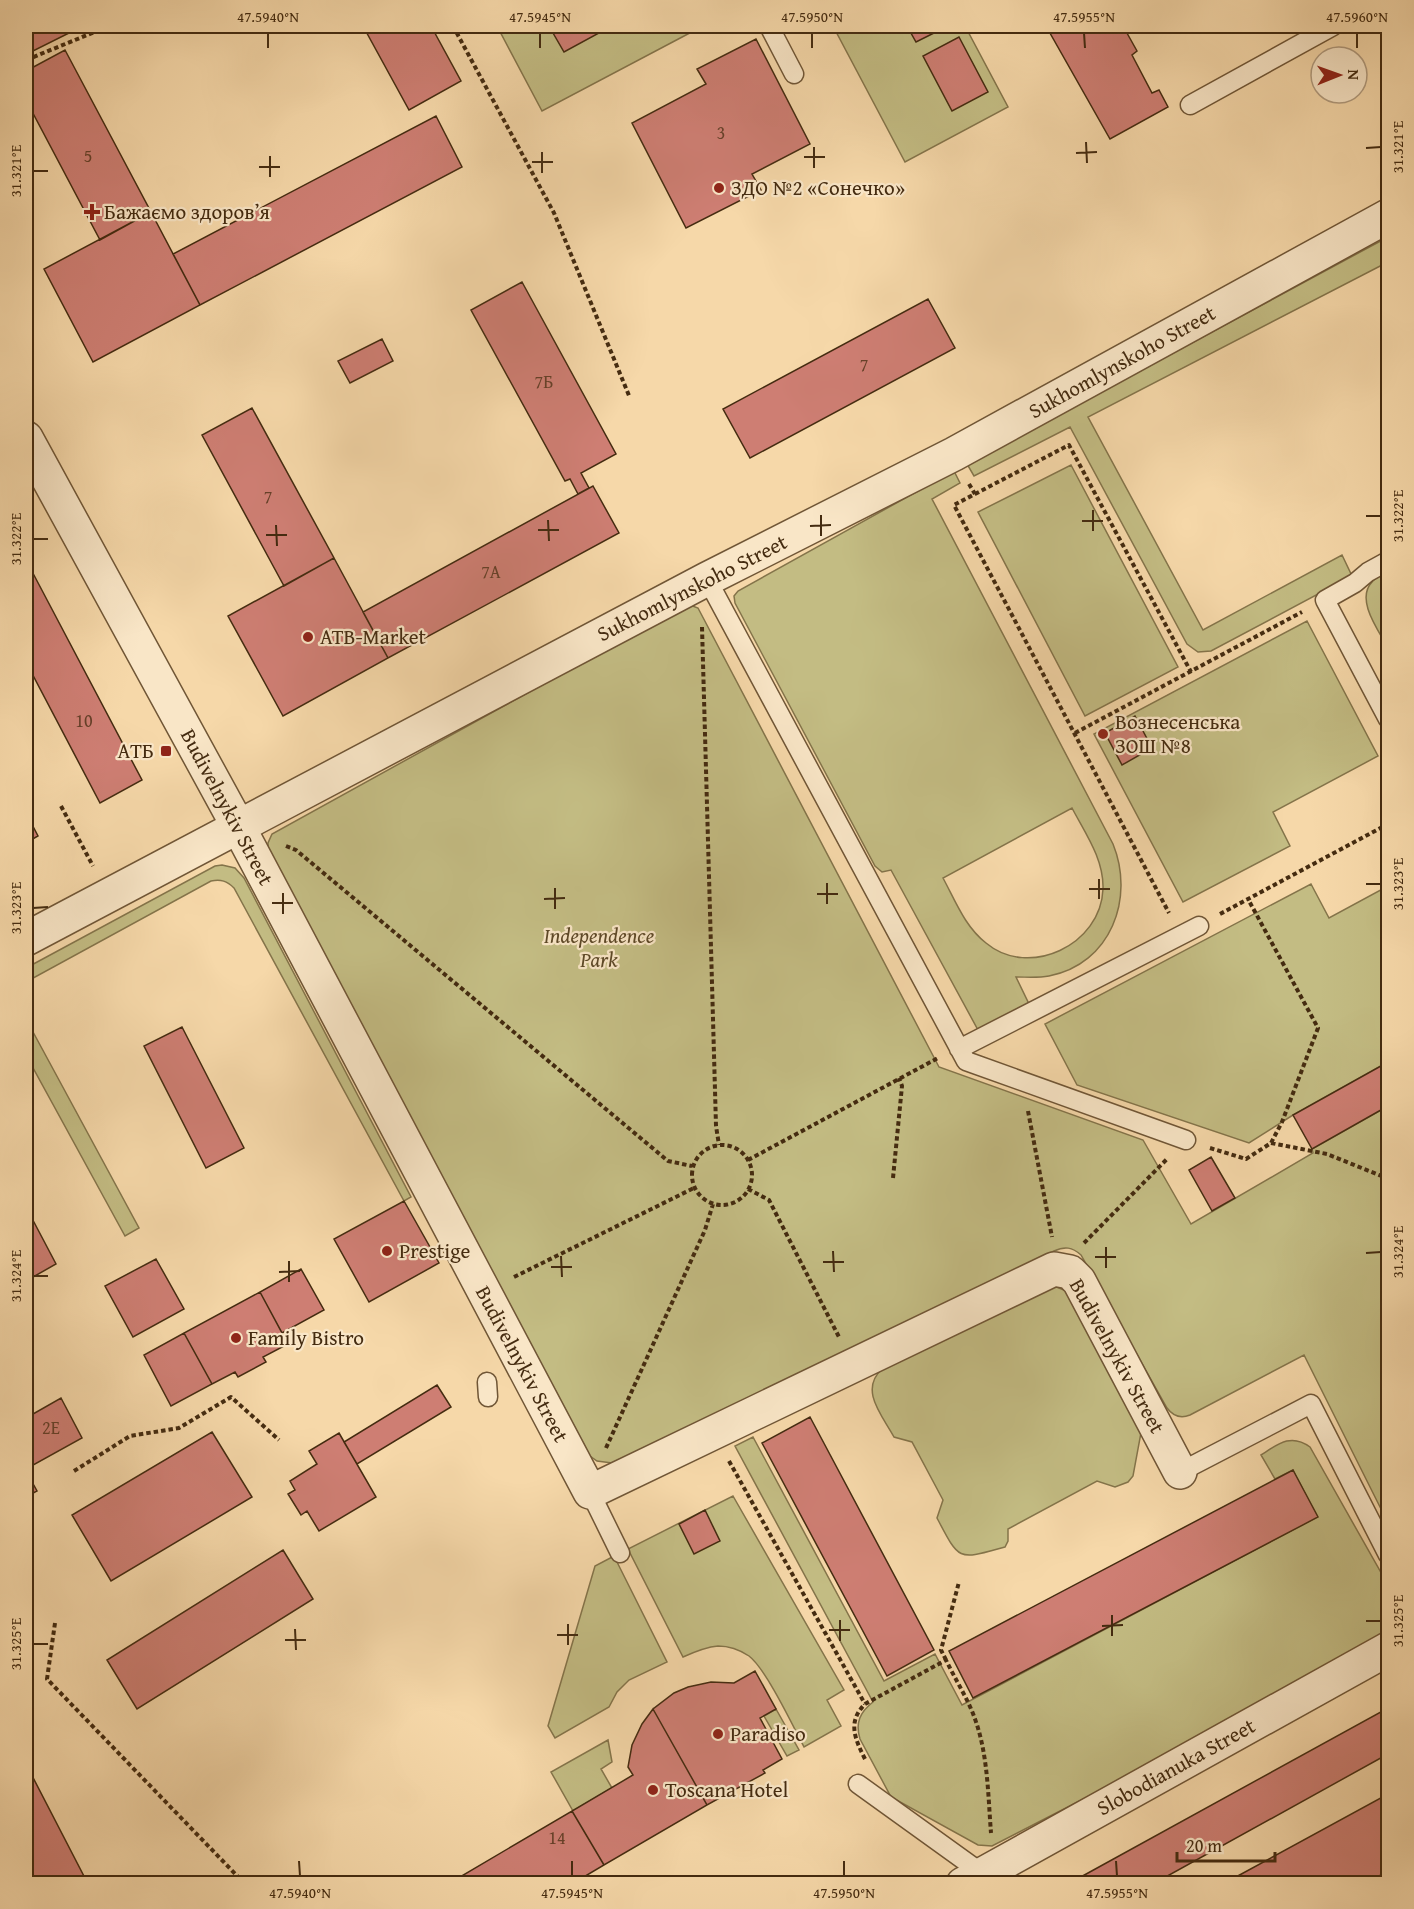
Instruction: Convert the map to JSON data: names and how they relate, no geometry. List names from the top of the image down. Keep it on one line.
{"streets":{"street":["Sukhomlynskoho Street","Budivelnykiv Street","Slobodianuka Street"]},"crossings":[["Sukhomlynskoho Street","Budivelnykiv Street"]],"parks":["Independence Park"],"places":{"other":["ЗДО №2 «Сонечко»","ATB-Market","Вознесенська ЗОШ №8","Prestige","Family Bistro","Paradiso","Toscana Hotel"],"health":["Бажаємо здоровʼя"],"transit":["АТБ"]},"house_numbers":["3","5","7","7Б","7","7А","10","2Е","14"],"scale_bar":"20 m","north":"right","coordinates":["47.5940°N","47.5945°N","47.5950°N","47.5955°N","47.5960°N","31.321°E","31.322°E","31.323°E","31.324°E","31.325°E"]}
